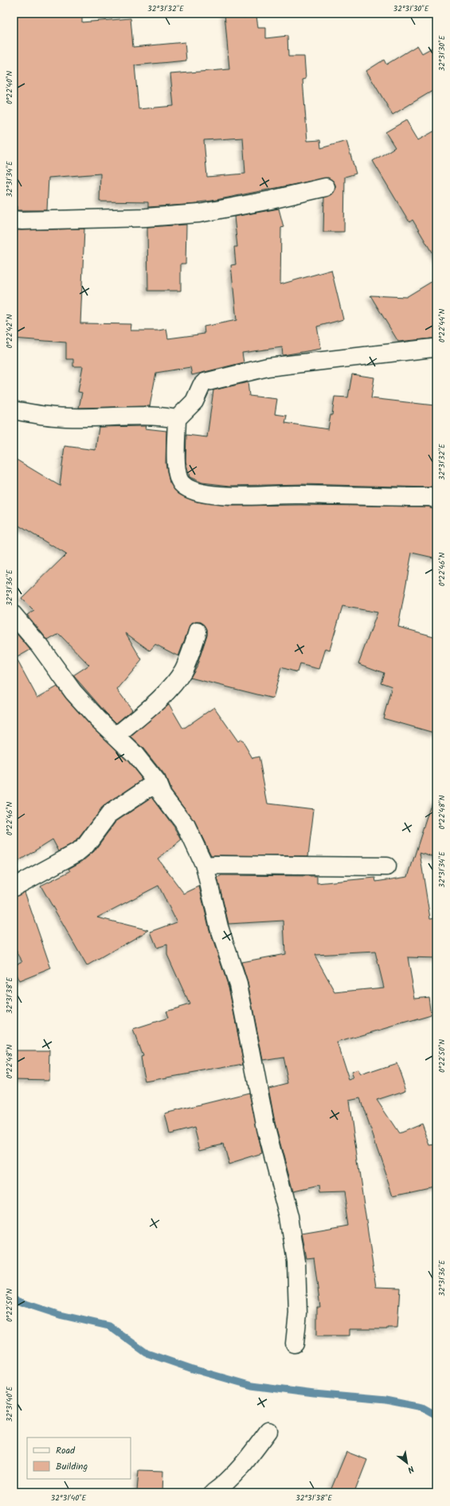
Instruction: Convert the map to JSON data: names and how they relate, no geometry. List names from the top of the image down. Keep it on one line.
{"legend":["Road","Building"],"north":"bottom right","coordinates":["32°31'32\"E","32°31'30\"E","0°22'40\"N","32°31'34\"E","0°22'44\"N","0°22'42\"N","0°22'46\"N","32°31'36\"E","0°22'48\"N","32°31'38\"E","0°22'50\"N","32°31'40\"E"]}
